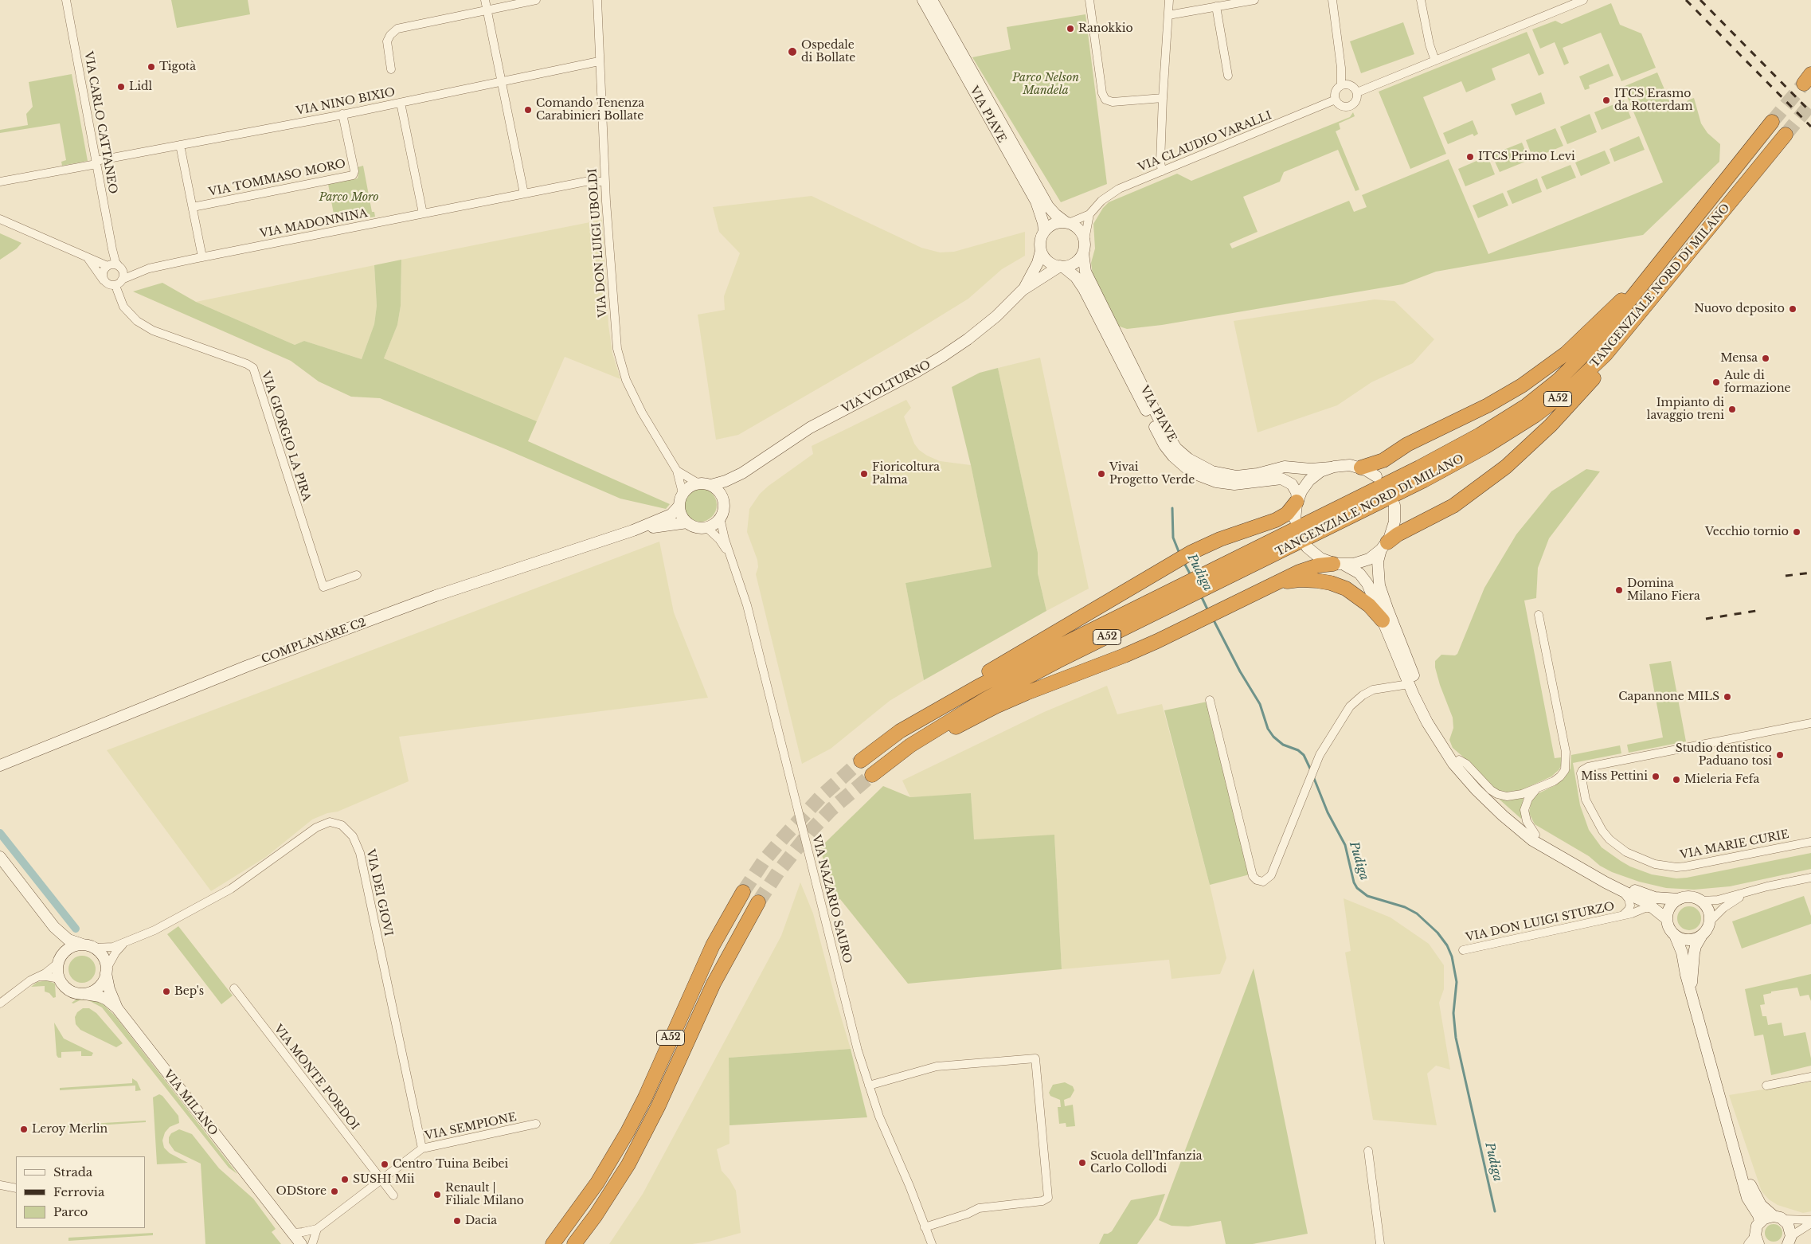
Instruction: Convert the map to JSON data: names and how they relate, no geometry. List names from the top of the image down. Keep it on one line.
{"streets":{"highway":["TANGENZIALE NORD DI MILANO","A52"],"street":["VIA NINO BIXIO","VIA PIAVE","VIA CARLO CATTANEO","VIA CLAUDIO VARALLI","VIA TOMMASO MORO","VIA MADONNINA","VIA DON LUIGI UBOLDI","VIA VOLTURNO","VIA GIORGIO LA PIRA","COMPLANARE C2","VIA MARIE CURIE","VIA DEI GIOVI","VIA NAZARIO SAURO","VIA DON LUIGI STURZO","VIA MONTE PORDOI","VIA MILANO","VIA SEMPIONE"]},"crossings":[["VIA NINO BIXIO","VIA CARLO CATTANEO"],["VIA NINO BIXIO","VIA TOMMASO MORO"],["VIA NINO BIXIO","VIA DON LUIGI UBOLDI"],["VIA PIAVE","VIA CLAUDIO VARALLI"],["VIA PIAVE","TANGENZIALE NORD DI MILANO"],["VIA PIAVE","VIA VOLTURNO"],["VIA CARLO CATTANEO","VIA MADONNINA"],["VIA CLAUDIO VARALLI","VIA VOLTURNO"],["VIA MADONNINA","VIA DON LUIGI UBOLDI"],["VIA DON LUIGI UBOLDI","VIA VOLTURNO"],["VIA DON LUIGI UBOLDI","COMPLANARE C2"],["VIA DON LUIGI UBOLDI","VIA NAZARIO SAURO"],["VIA VOLTURNO","COMPLANARE C2"],["VIA VOLTURNO","VIA NAZARIO SAURO"],["COMPLANARE C2","VIA NAZARIO SAURO"],["VIA DEI GIOVI","VIA SEMPIONE"],["VIA MONTE PORDOI","VIA SEMPIONE"],["VIA MILANO","VIA SEMPIONE"]],"water":["Pudiga"],"parks":["Parco Nelson Mandela","Parco Moro"],"places":["Ranokkio","Ospedale di Bollate","Tigotà","Lidl","ITCS Erasmo da Rotterdam","Comando Tenenza Carabinieri Bollate","ITCS Primo Levi","Nuovo deposito","Mensa","Aule di formazione","Impianto di lavaggio treni","Fioricoltura Palma","Vivai Progetto Verde","Vecchio tornio","Domina Milano Fiera","Capannone MILS","Studio dentistico Paduano tosi","Miss Pettini","Mieleria Fefa","Bep's","Leroy Merlin","Scuola dell’Infanzia Carlo Collodi","Centro Tuina Beibei","SUSHI Mii","ODStore","Renault | Filiale Milano","Dacia"],"legend":["Strada","Ferrovia","Parco"]}
